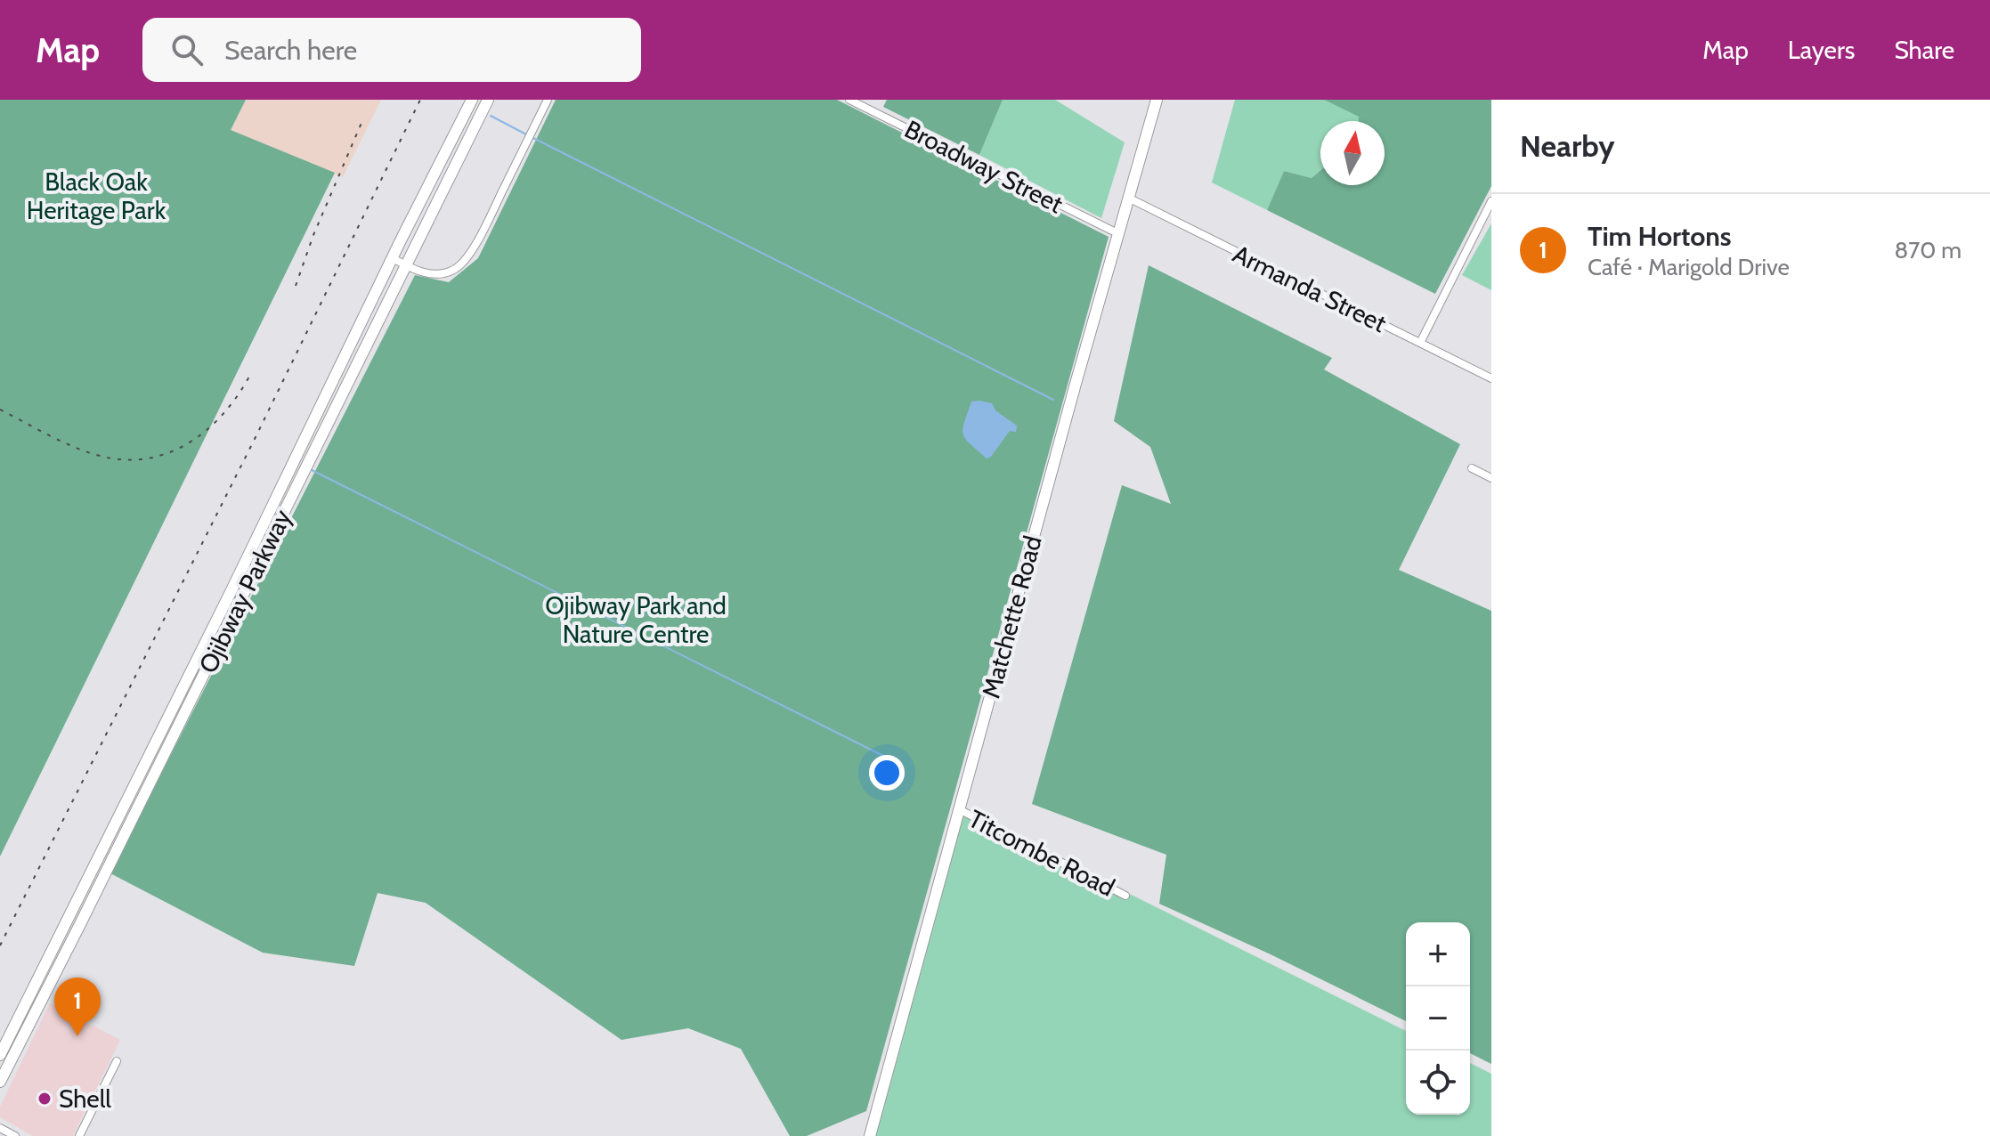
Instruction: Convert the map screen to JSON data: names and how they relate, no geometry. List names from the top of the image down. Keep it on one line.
{"streets":{"main road":["Ojibway Parkway","Matchette Road"],"street":["Broadway Street","Armanda Street","Titcombe Road"]},"crossings":[["Broadway Street","Matchette Road"],["Armanda Street","Matchette Road"],["Matchette Road","Titcombe Road"]],"parks":["Black Oak Heritage Park","Ojibway Park and Nature Centre"],"places":["Shell"],"north":"top","page":{"header":"Map","search":"Search here","nav":["Map","Layers","Share"],"heading":"Nearby","list":[{"mark":"1","name":"Tim Hortons","note":"Café · Marigold Drive","value":"870 m"}],"map_buttons":["+","−"],"pins":"1"}}
